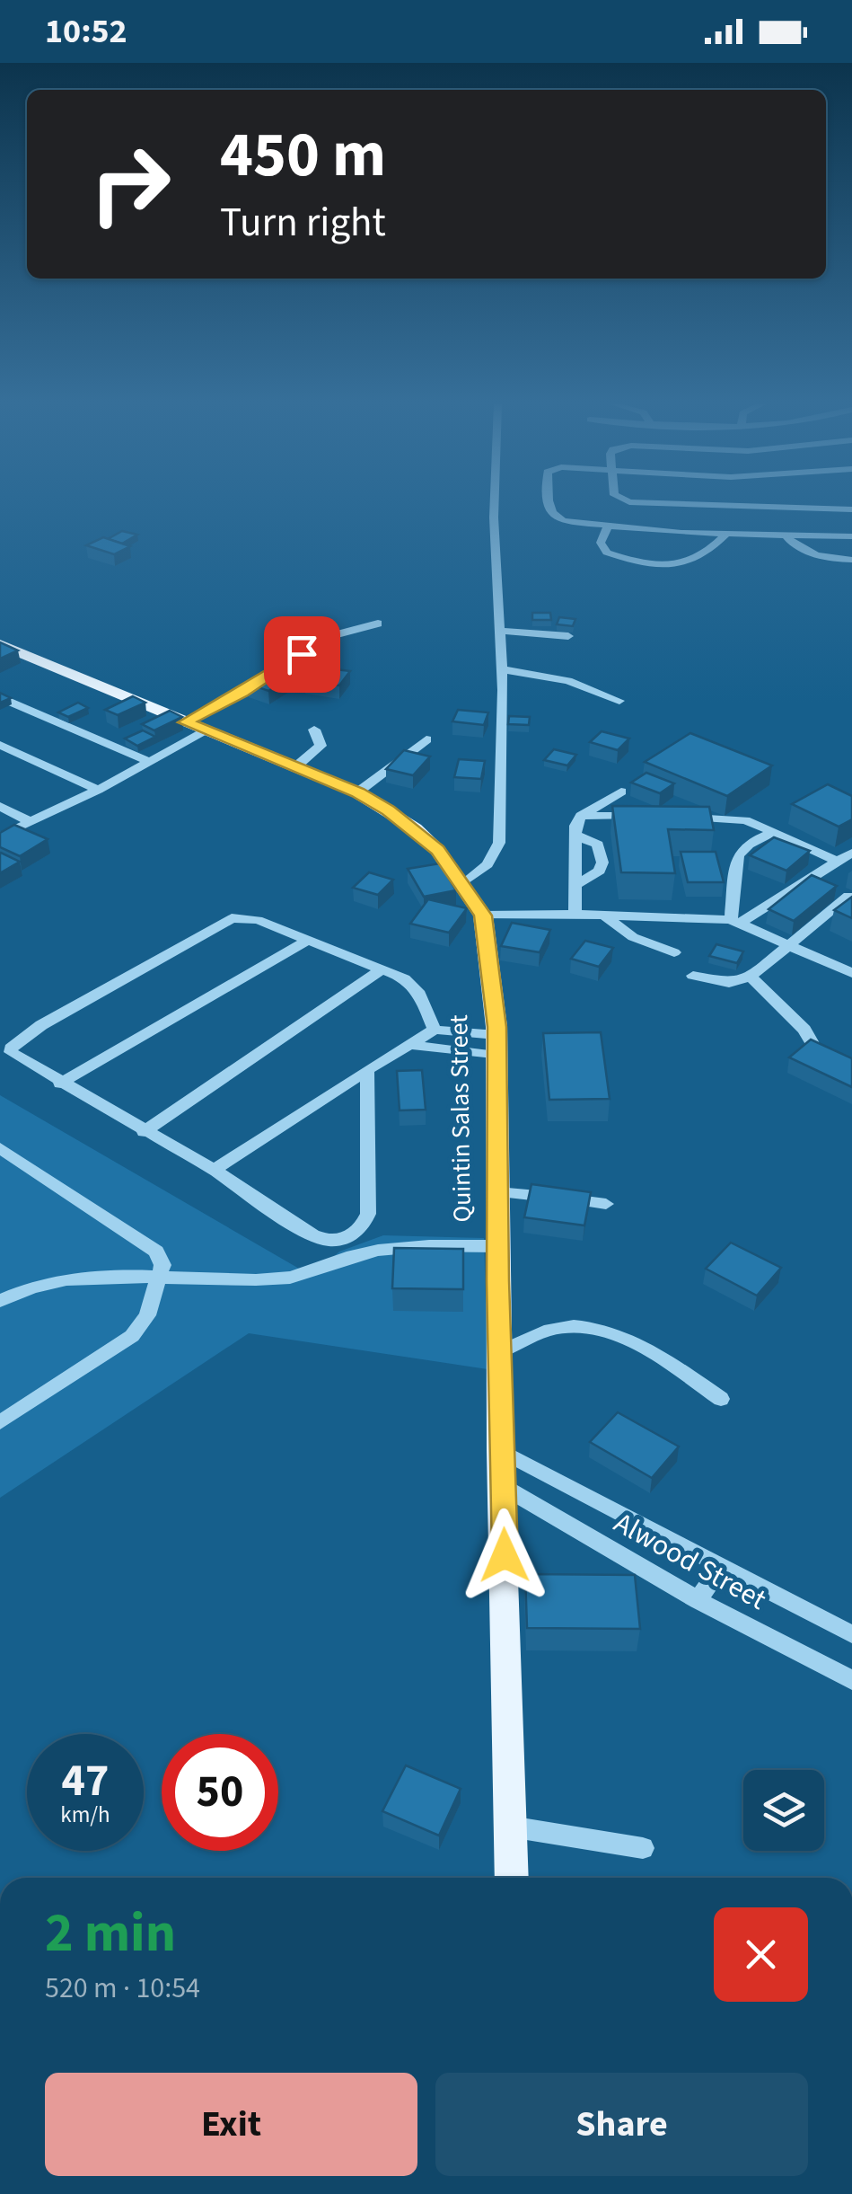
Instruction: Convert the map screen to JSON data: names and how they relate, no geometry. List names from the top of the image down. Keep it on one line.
{"streets":{"main road":["Quintin Salas Street"],"street":["Alwood Street"]},"crossings":[["Quintin Salas Street","Alwood Street"]],"page":{"status":"10:52","turn":["450 m","Turn right"],"speed":"47 km/h","limit":"50","heading":["2 min","520 m · 10:54"],"buttons":["Exit","Share"]}}
